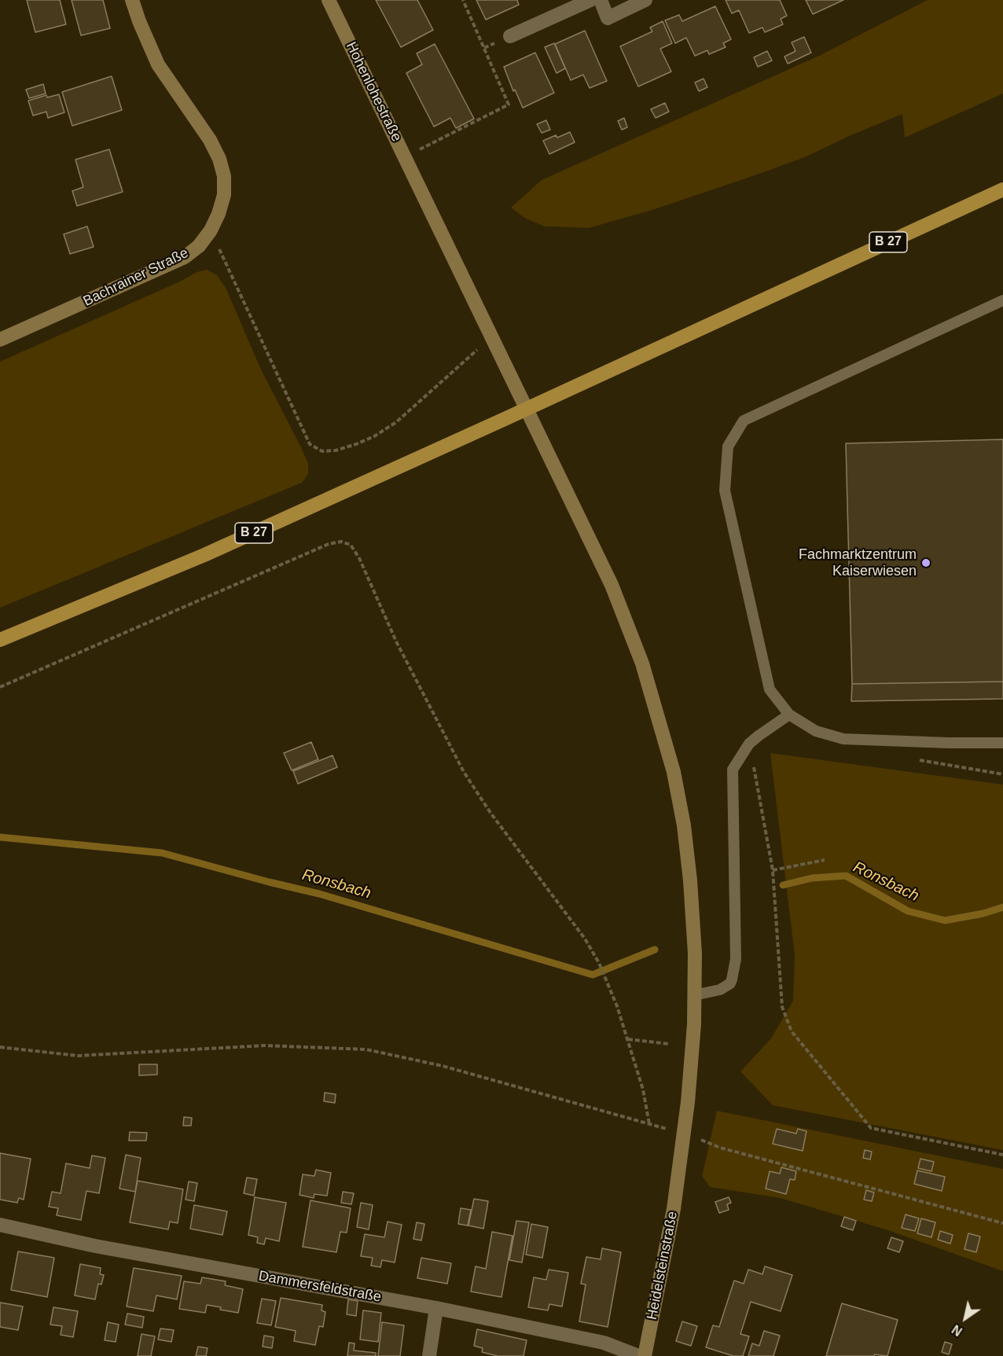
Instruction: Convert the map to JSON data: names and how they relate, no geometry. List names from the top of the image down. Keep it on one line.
{"streets":{"highway":["B 27"],"main road":["Hohenlohestraße","Bachrainer Straße","Heidelsteinstraße"],"street":["Dammersfeldstraße"]},"crossings":[["Hohenlohestraße","Heidelsteinstraße"]],"water":["Ronsbach"],"places":["Fachmarktzentrum Kaiserwiesen"],"north":"bottom left"}
